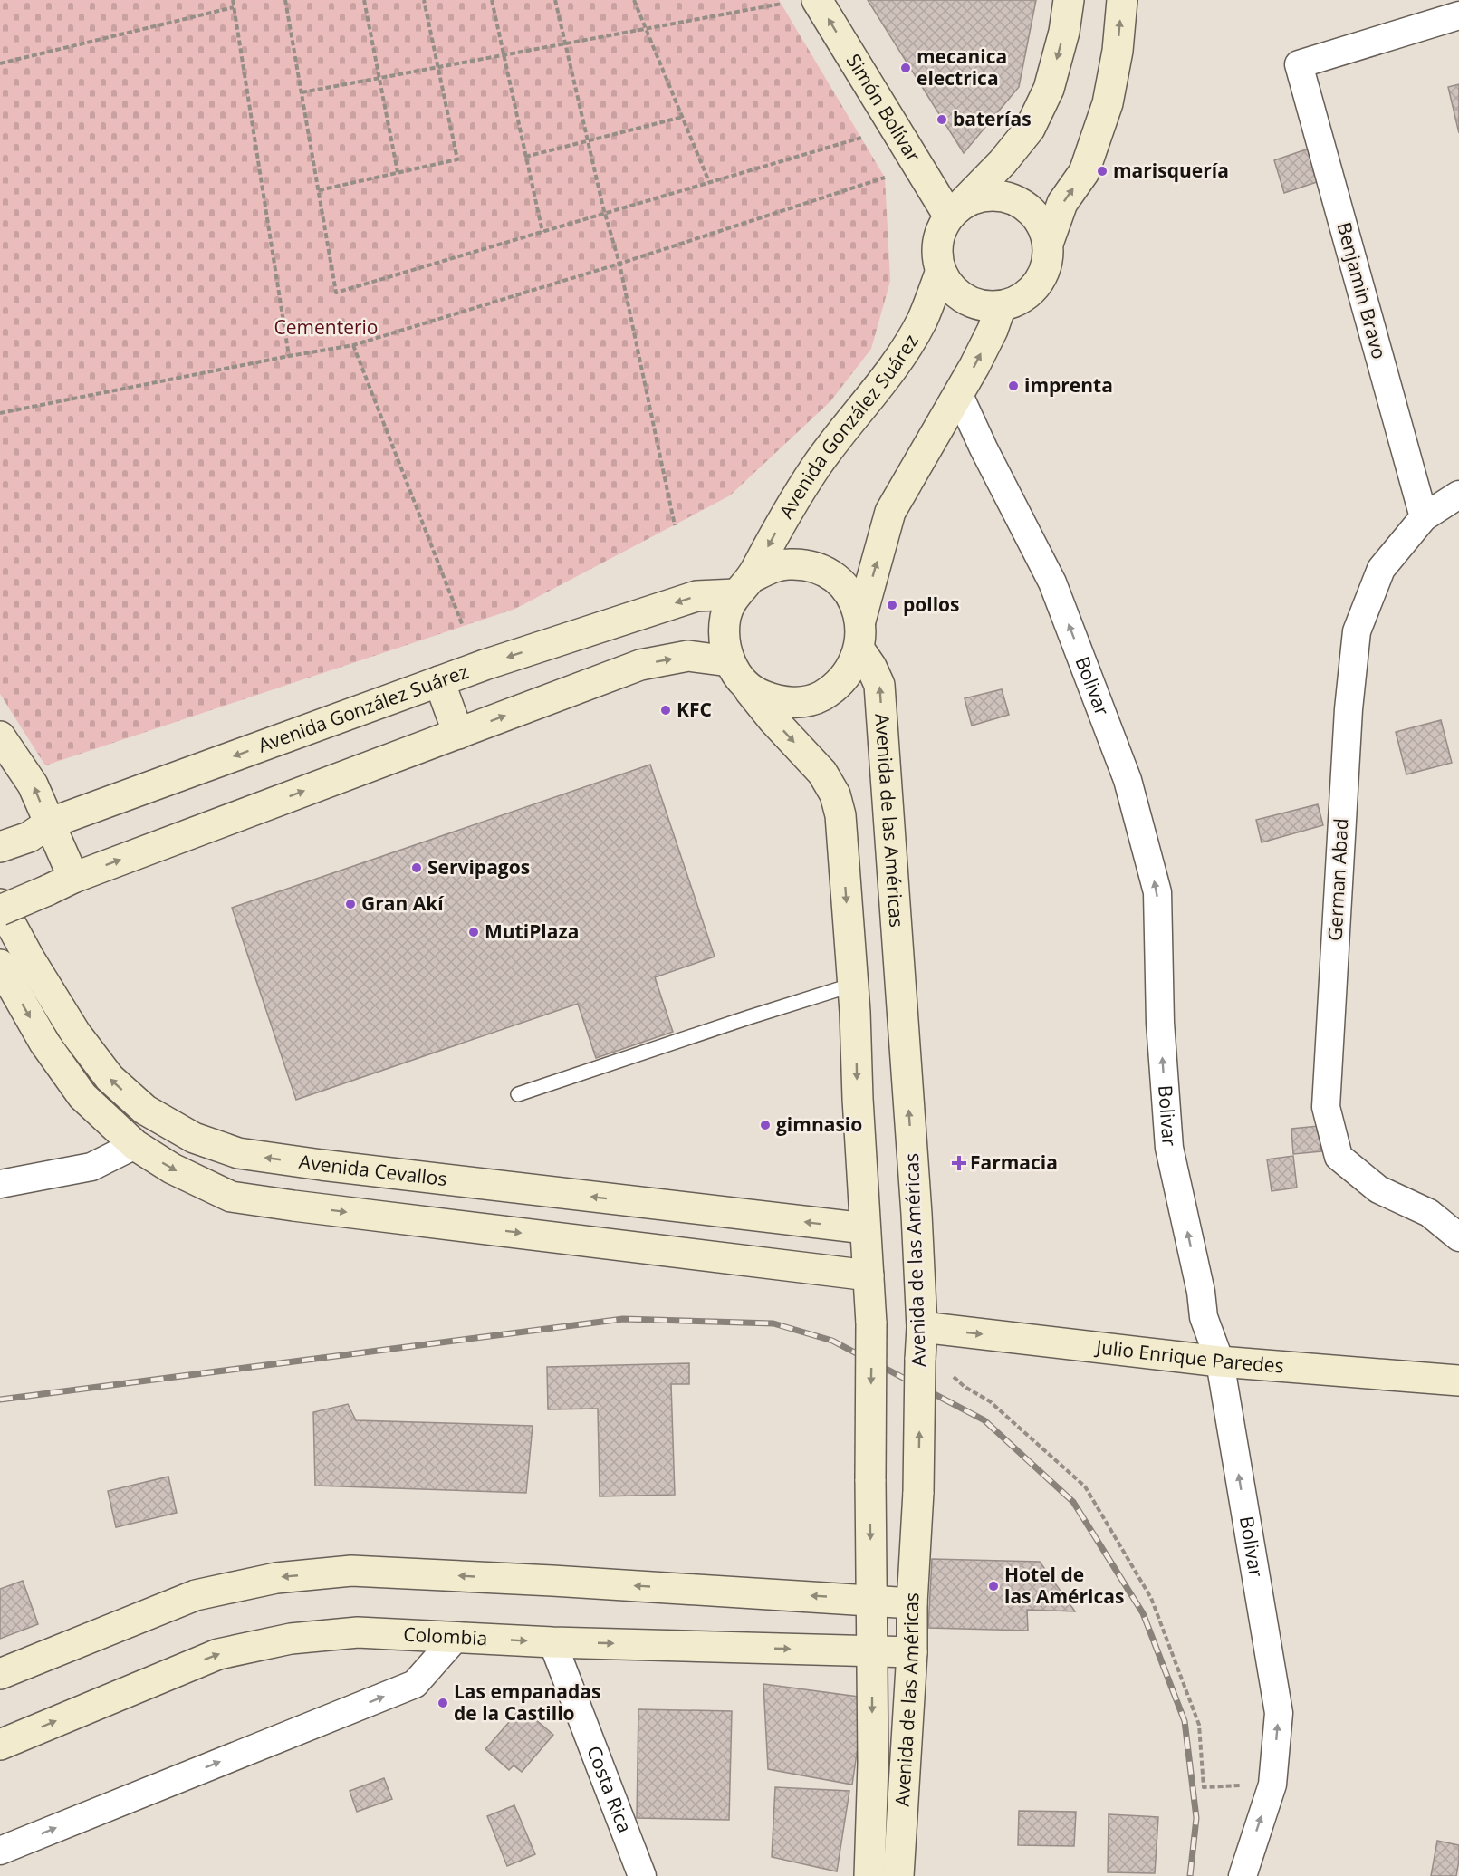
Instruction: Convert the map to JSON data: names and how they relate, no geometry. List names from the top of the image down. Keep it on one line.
{"streets":{"main road":["Simón Bolívar","Avenida González Suárez","Avenida de las Américas","Avenida Cevallos","Julio Enrique Paredes","Colombia"],"street":["Benjamin Bravo","Bolivar","German Abad","Costa Rica"]},"crossings":[["Simón Bolívar","Avenida González Suárez"],["Benjamin Bravo","German Abad"],["Avenida González Suárez","Avenida de las Américas"],["Bolivar","Julio Enrique Paredes"],["Avenida de las Américas","Avenida Cevallos"],["Avenida de las Américas","Julio Enrique Paredes"],["Avenida de las Américas","Colombia"],["Colombia","Costa Rica"]],"one_way":["Simón Bolívar","Bolivar","Julio Enrique Paredes"],"parks":["Cementerio"],"places":{"other":["mecanica electrica","baterías","marisquería","imprenta","pollos","KFC","Servipagos","Gran Akí","MutiPlaza","gimnasio","Hotel de las Américas","Las empanadas de la Castillo"],"health":["Farmacia"]}}
